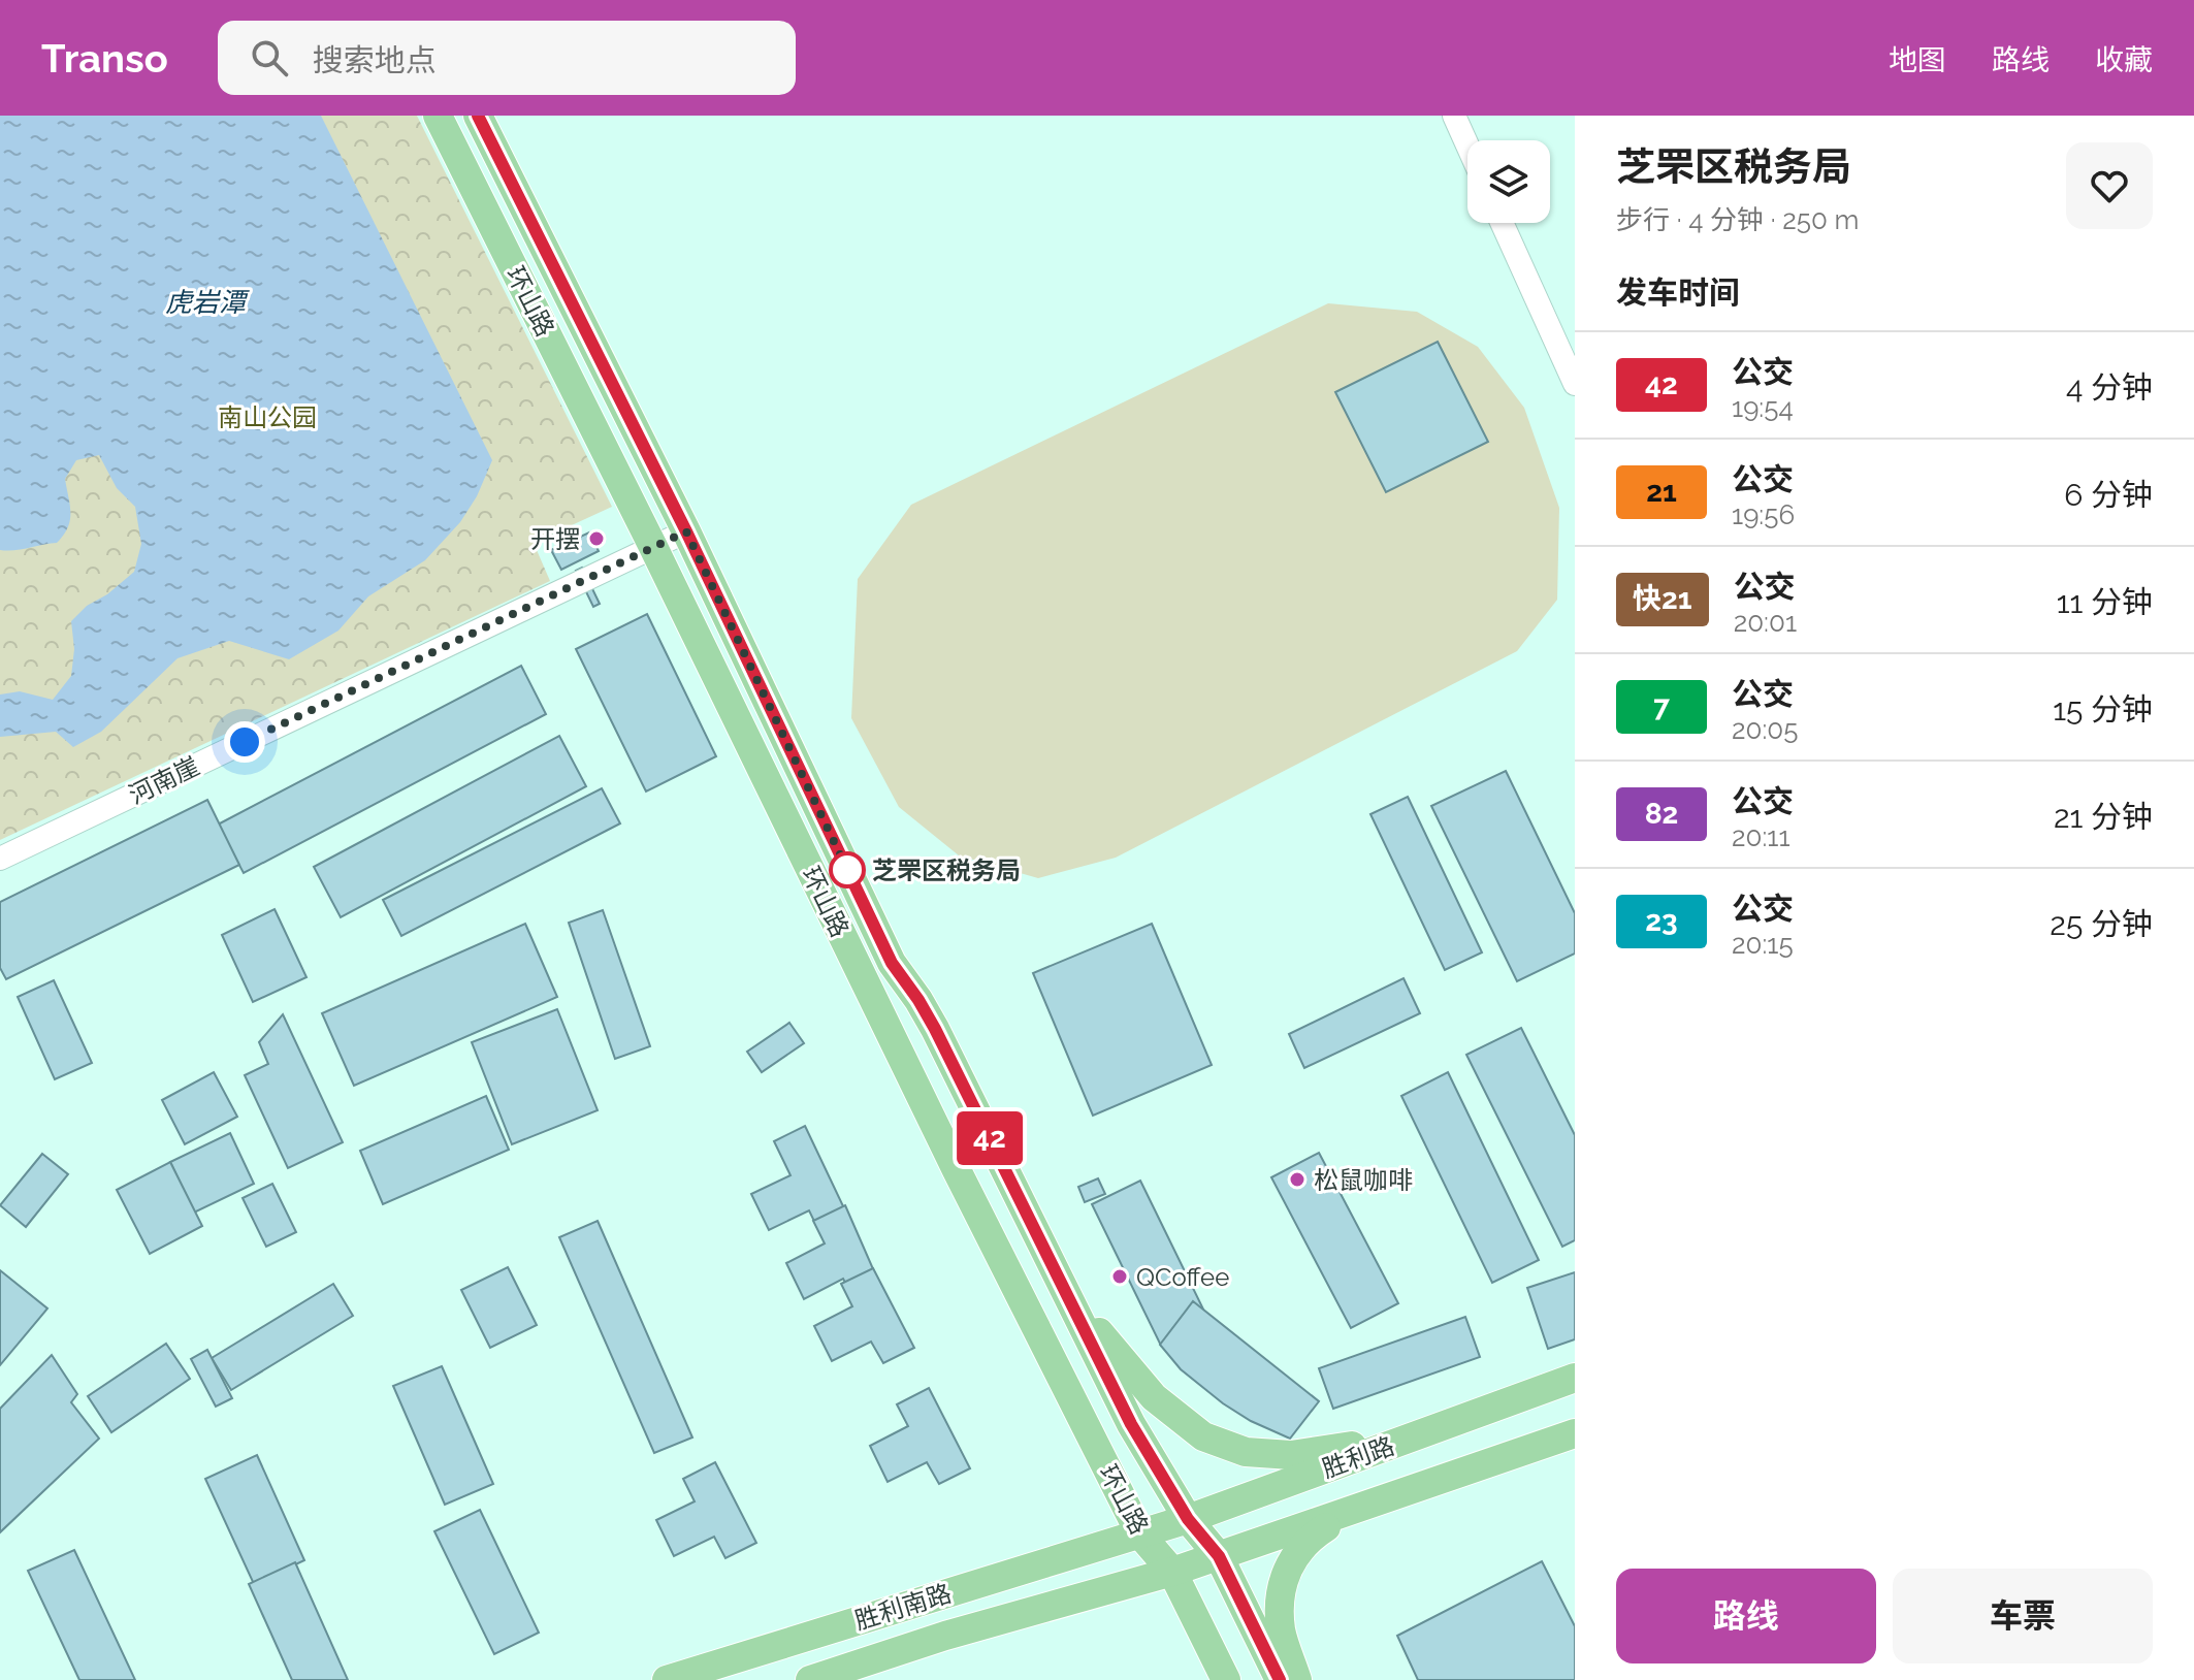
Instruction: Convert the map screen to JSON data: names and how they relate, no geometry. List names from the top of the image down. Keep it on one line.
{"streets":{"main road":["环山路","胜利路","胜利南路"],"street":["河南崖"]},"crossings":[["环山路","河南崖"],["环山路","胜利路"],["环山路","胜利南路"],["胜利路","胜利南路"]],"water":["虎岩潭"],"parks":["南山公园"],"places":["开摆","芝罘区税务局","松鼠咖啡","QCoffee"],"lines":["bus line 42"],"page":{"header":"Transo","search":"搜索地点","nav":["地图","路线","收藏"],"on_map":"42","heading":[["芝罘区税务局","步行 · 4 分钟 · 250 m"],"发车时间"],"list":[{"mark":"42","name":"公交","note":"19:54","value":"4 分钟"},{"mark":"21","name":"公交","note":"19:56","value":"6 分钟"},{"mark":"快21","name":"公交","note":"20:01","value":"11 分钟"},{"mark":"7","name":"公交","note":"20:05","value":"15 分钟"},{"mark":"82","name":"公交","note":"20:11","value":"21 分钟"},{"mark":"23","name":"公交","note":"20:15","value":"25 分钟"}],"buttons":["路线","车票"]}}
